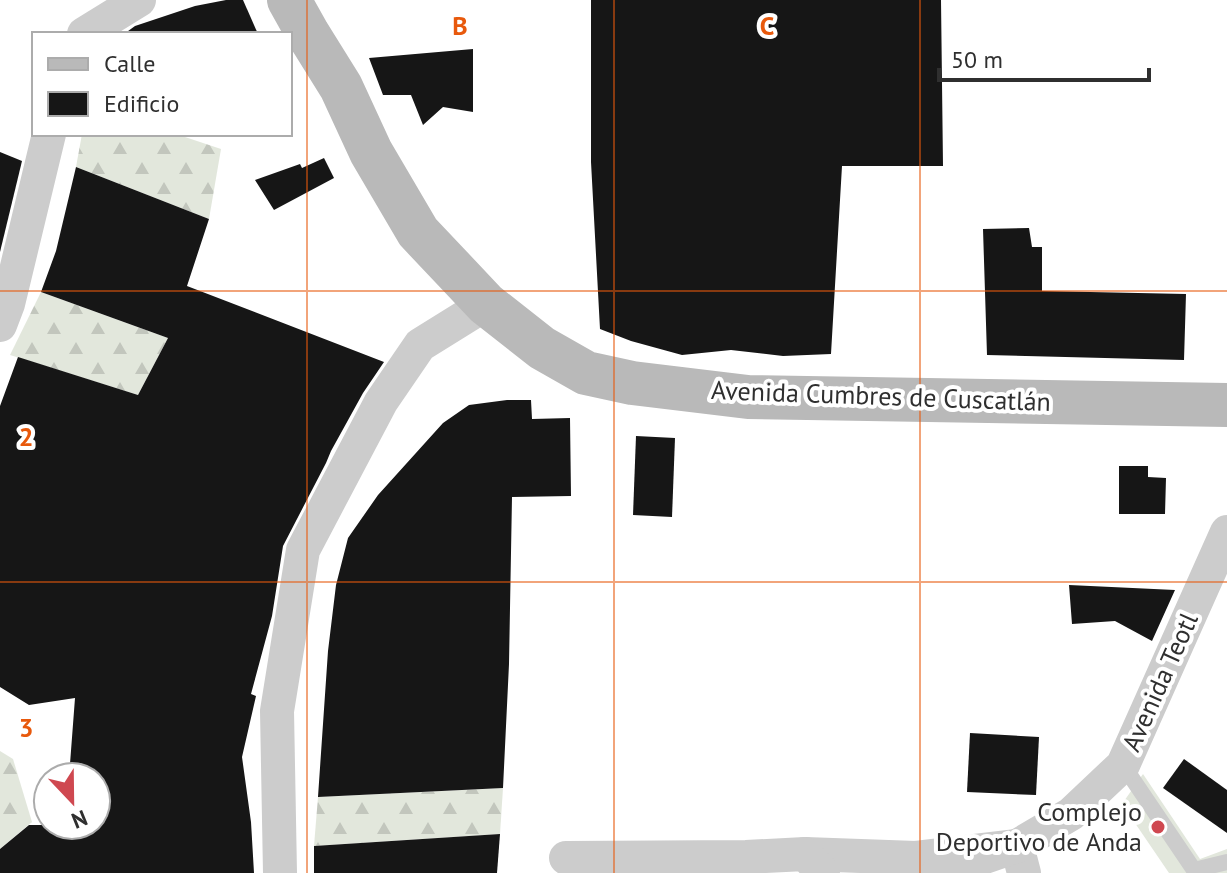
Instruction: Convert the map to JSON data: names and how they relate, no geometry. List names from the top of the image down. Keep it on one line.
{"streets":{"main road":["Avenida Cumbres de Cuscatlán"],"street":["Avenida Teotl"]},"places":["Complejo Deportivo de Anda"],"legend":["Calle","Edificio"],"scale_bar":"50 m","north":"bottom","grid":{"columns":["B","C"],"rows":["2","3"]}}
